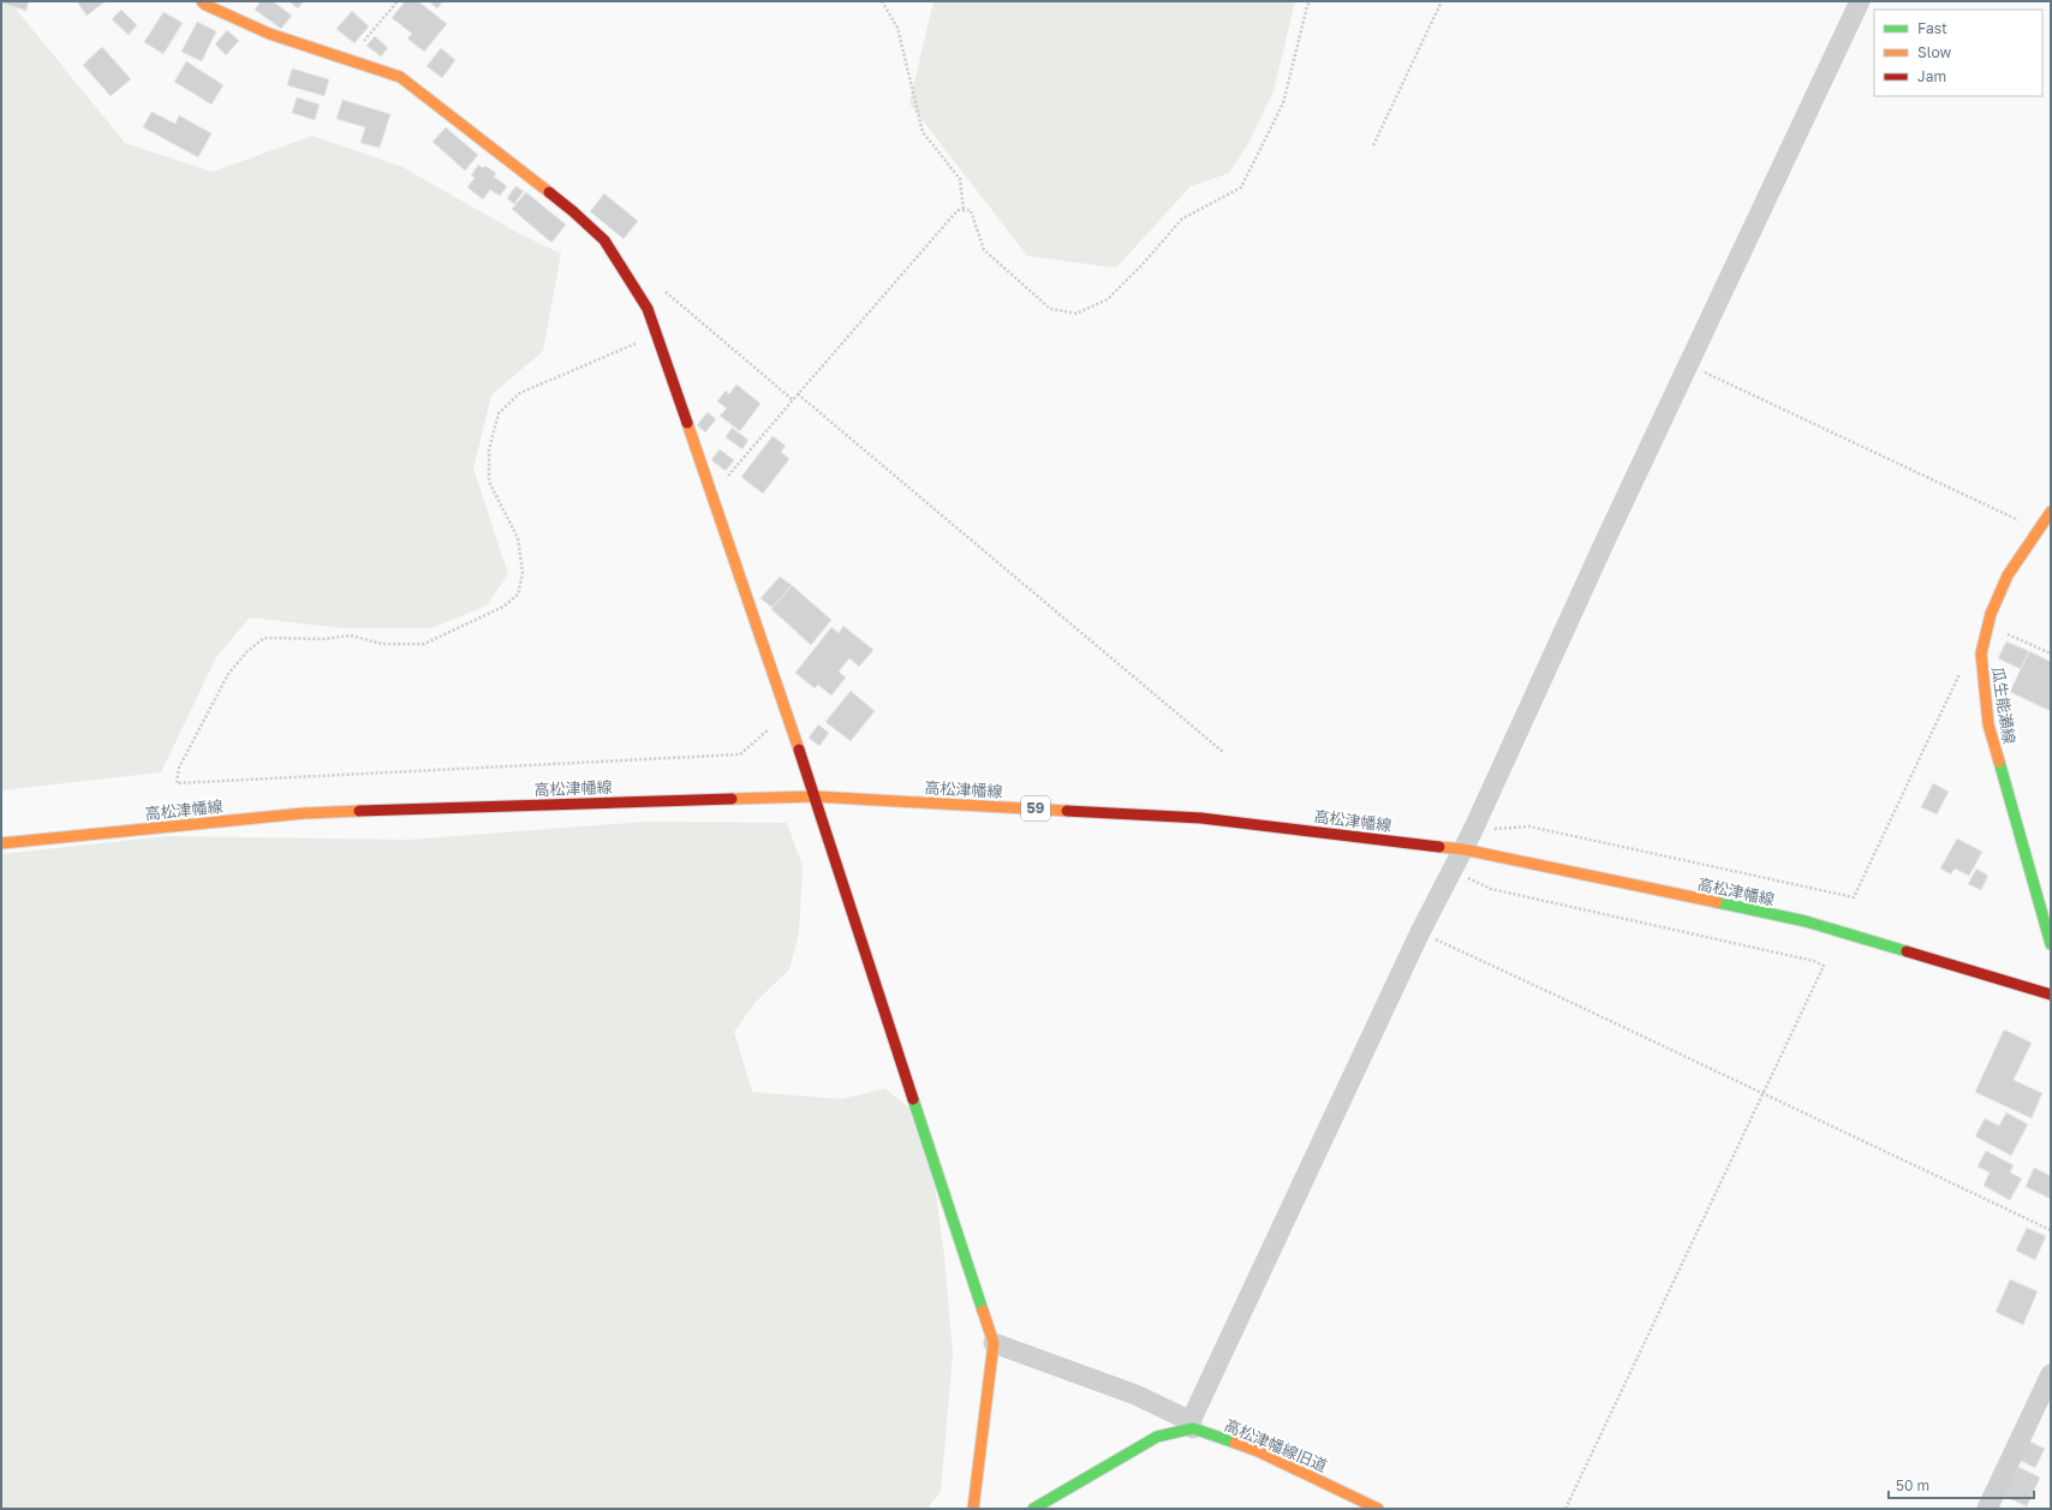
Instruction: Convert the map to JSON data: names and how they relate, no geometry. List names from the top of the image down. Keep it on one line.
{"streets":{"main road":["瓜生能瀬線","高松津幡線","59","高松津幡線旧道"]},"legend":["Fast","Slow","Jam"],"scale_bar":"50 m"}
